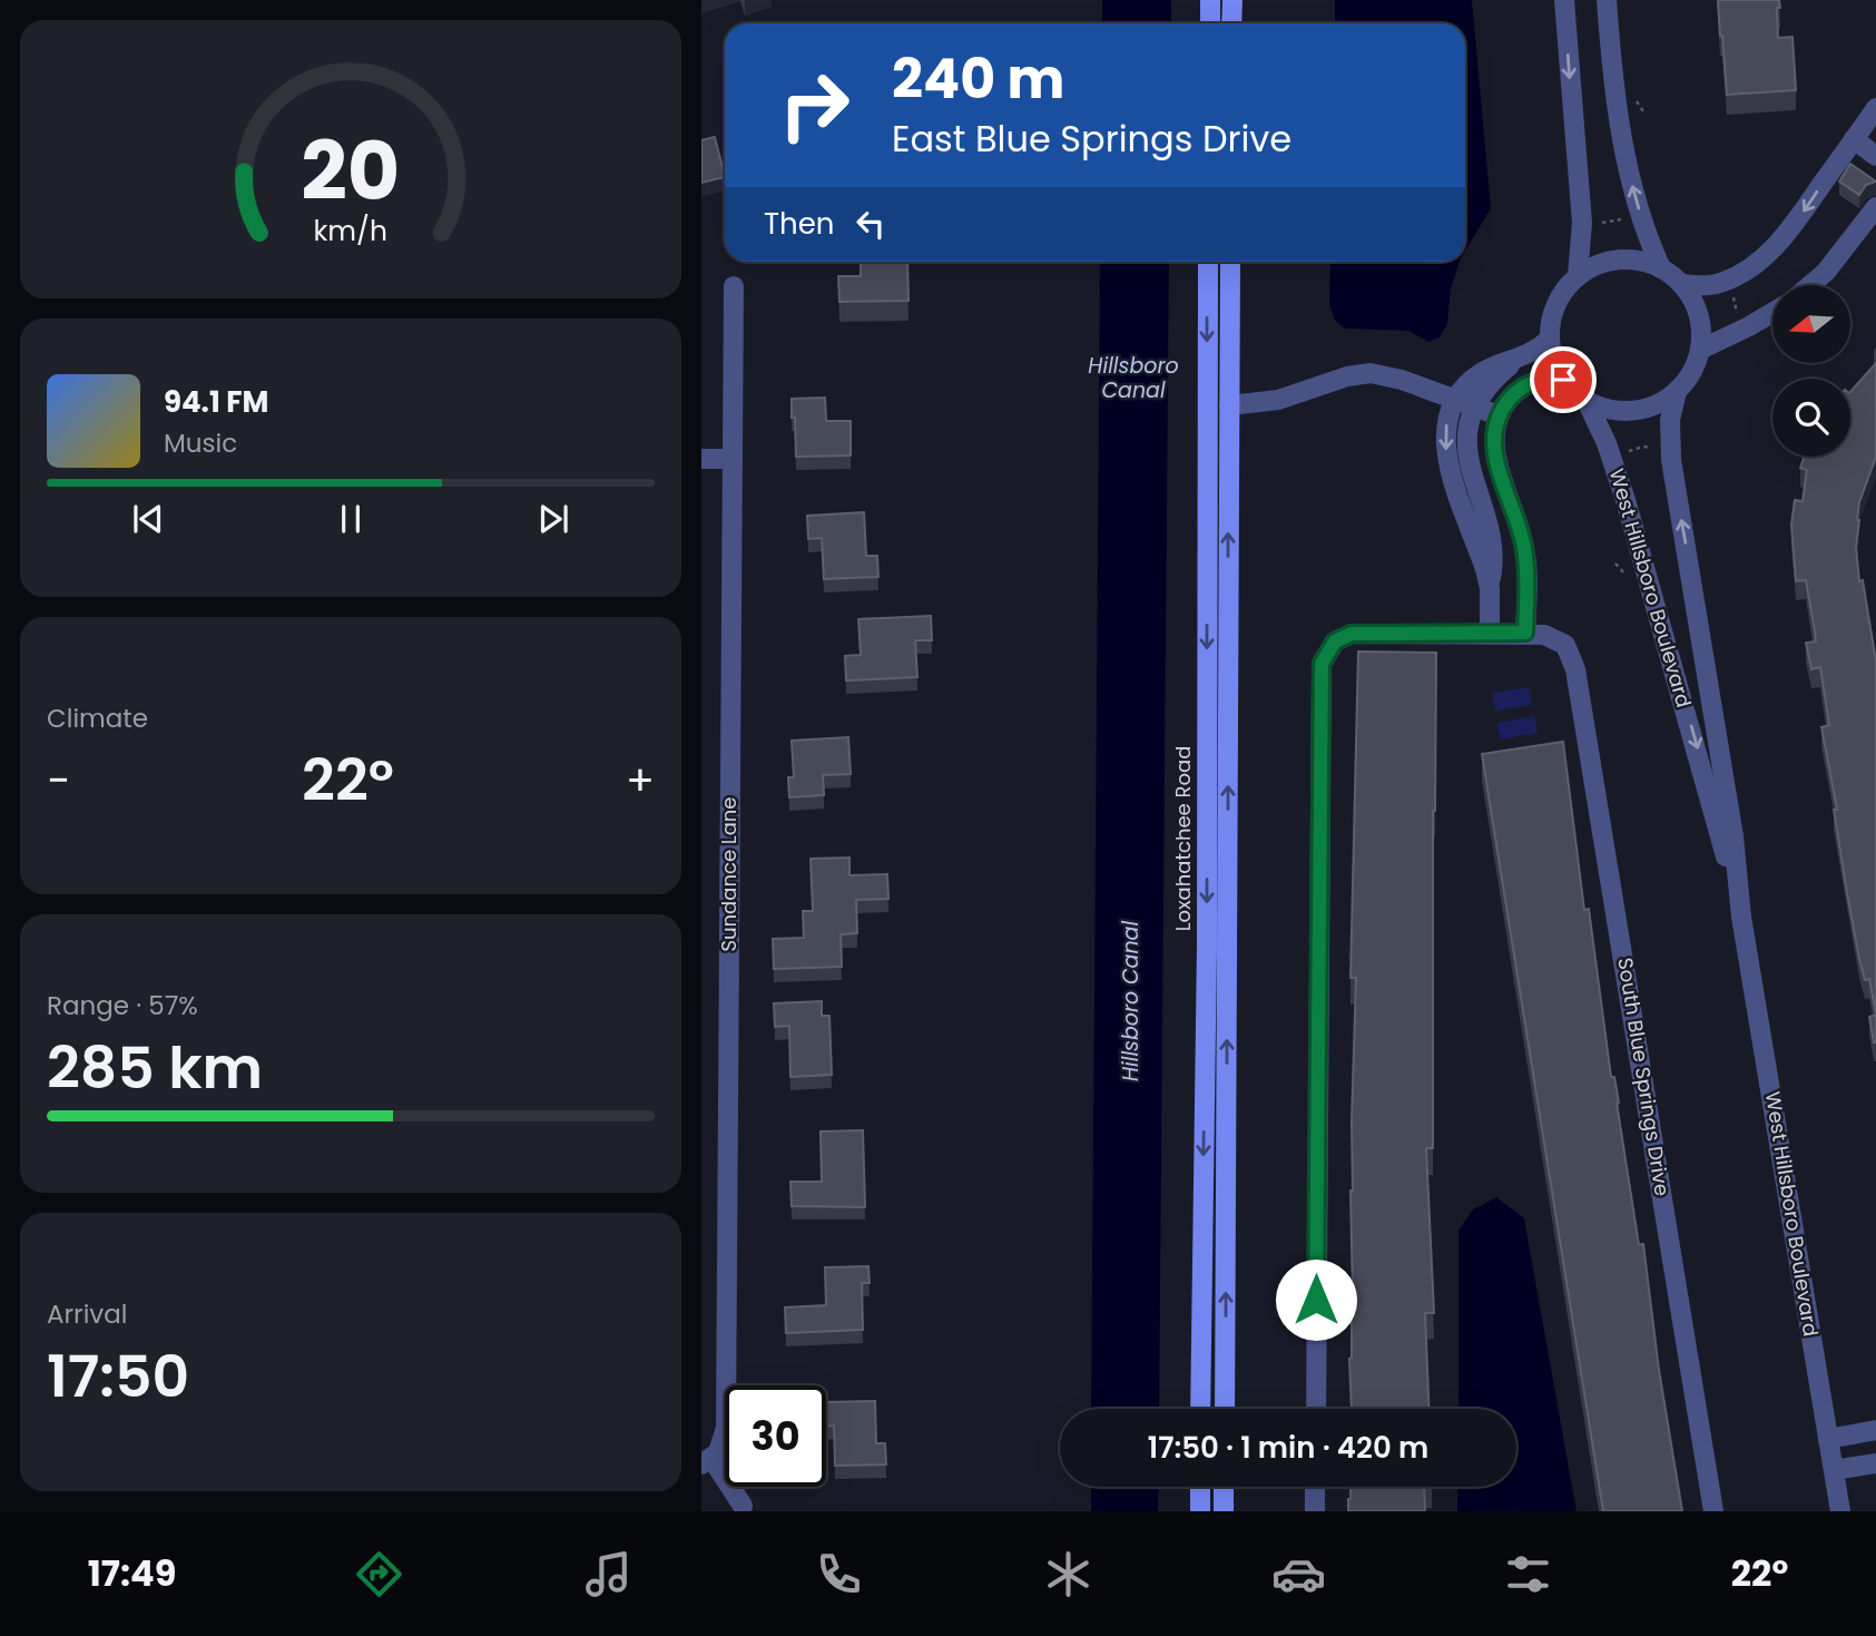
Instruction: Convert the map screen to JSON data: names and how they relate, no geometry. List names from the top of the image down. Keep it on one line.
{"streets":{"main road":["Loxahatchee Road"],"street":["West Hillsboro Boulevard","Sundance Lane","South Blue Springs Drive"]},"water":["Hillsboro Canal"],"north":"left","page":{"turn":["240 m","East Blue Springs Drive"],"then":"Then","song":["94.1 FM","Music"],"tile":["Climate",["Range · 57%","285 km"],["Arrival","17:50"]],"heat":["−","22°","+"],"limit":"30","trip":"17:50 · 1 min · 420 m","tabs":["17:49","22°"],"gauge":["20","km/h"]}}
